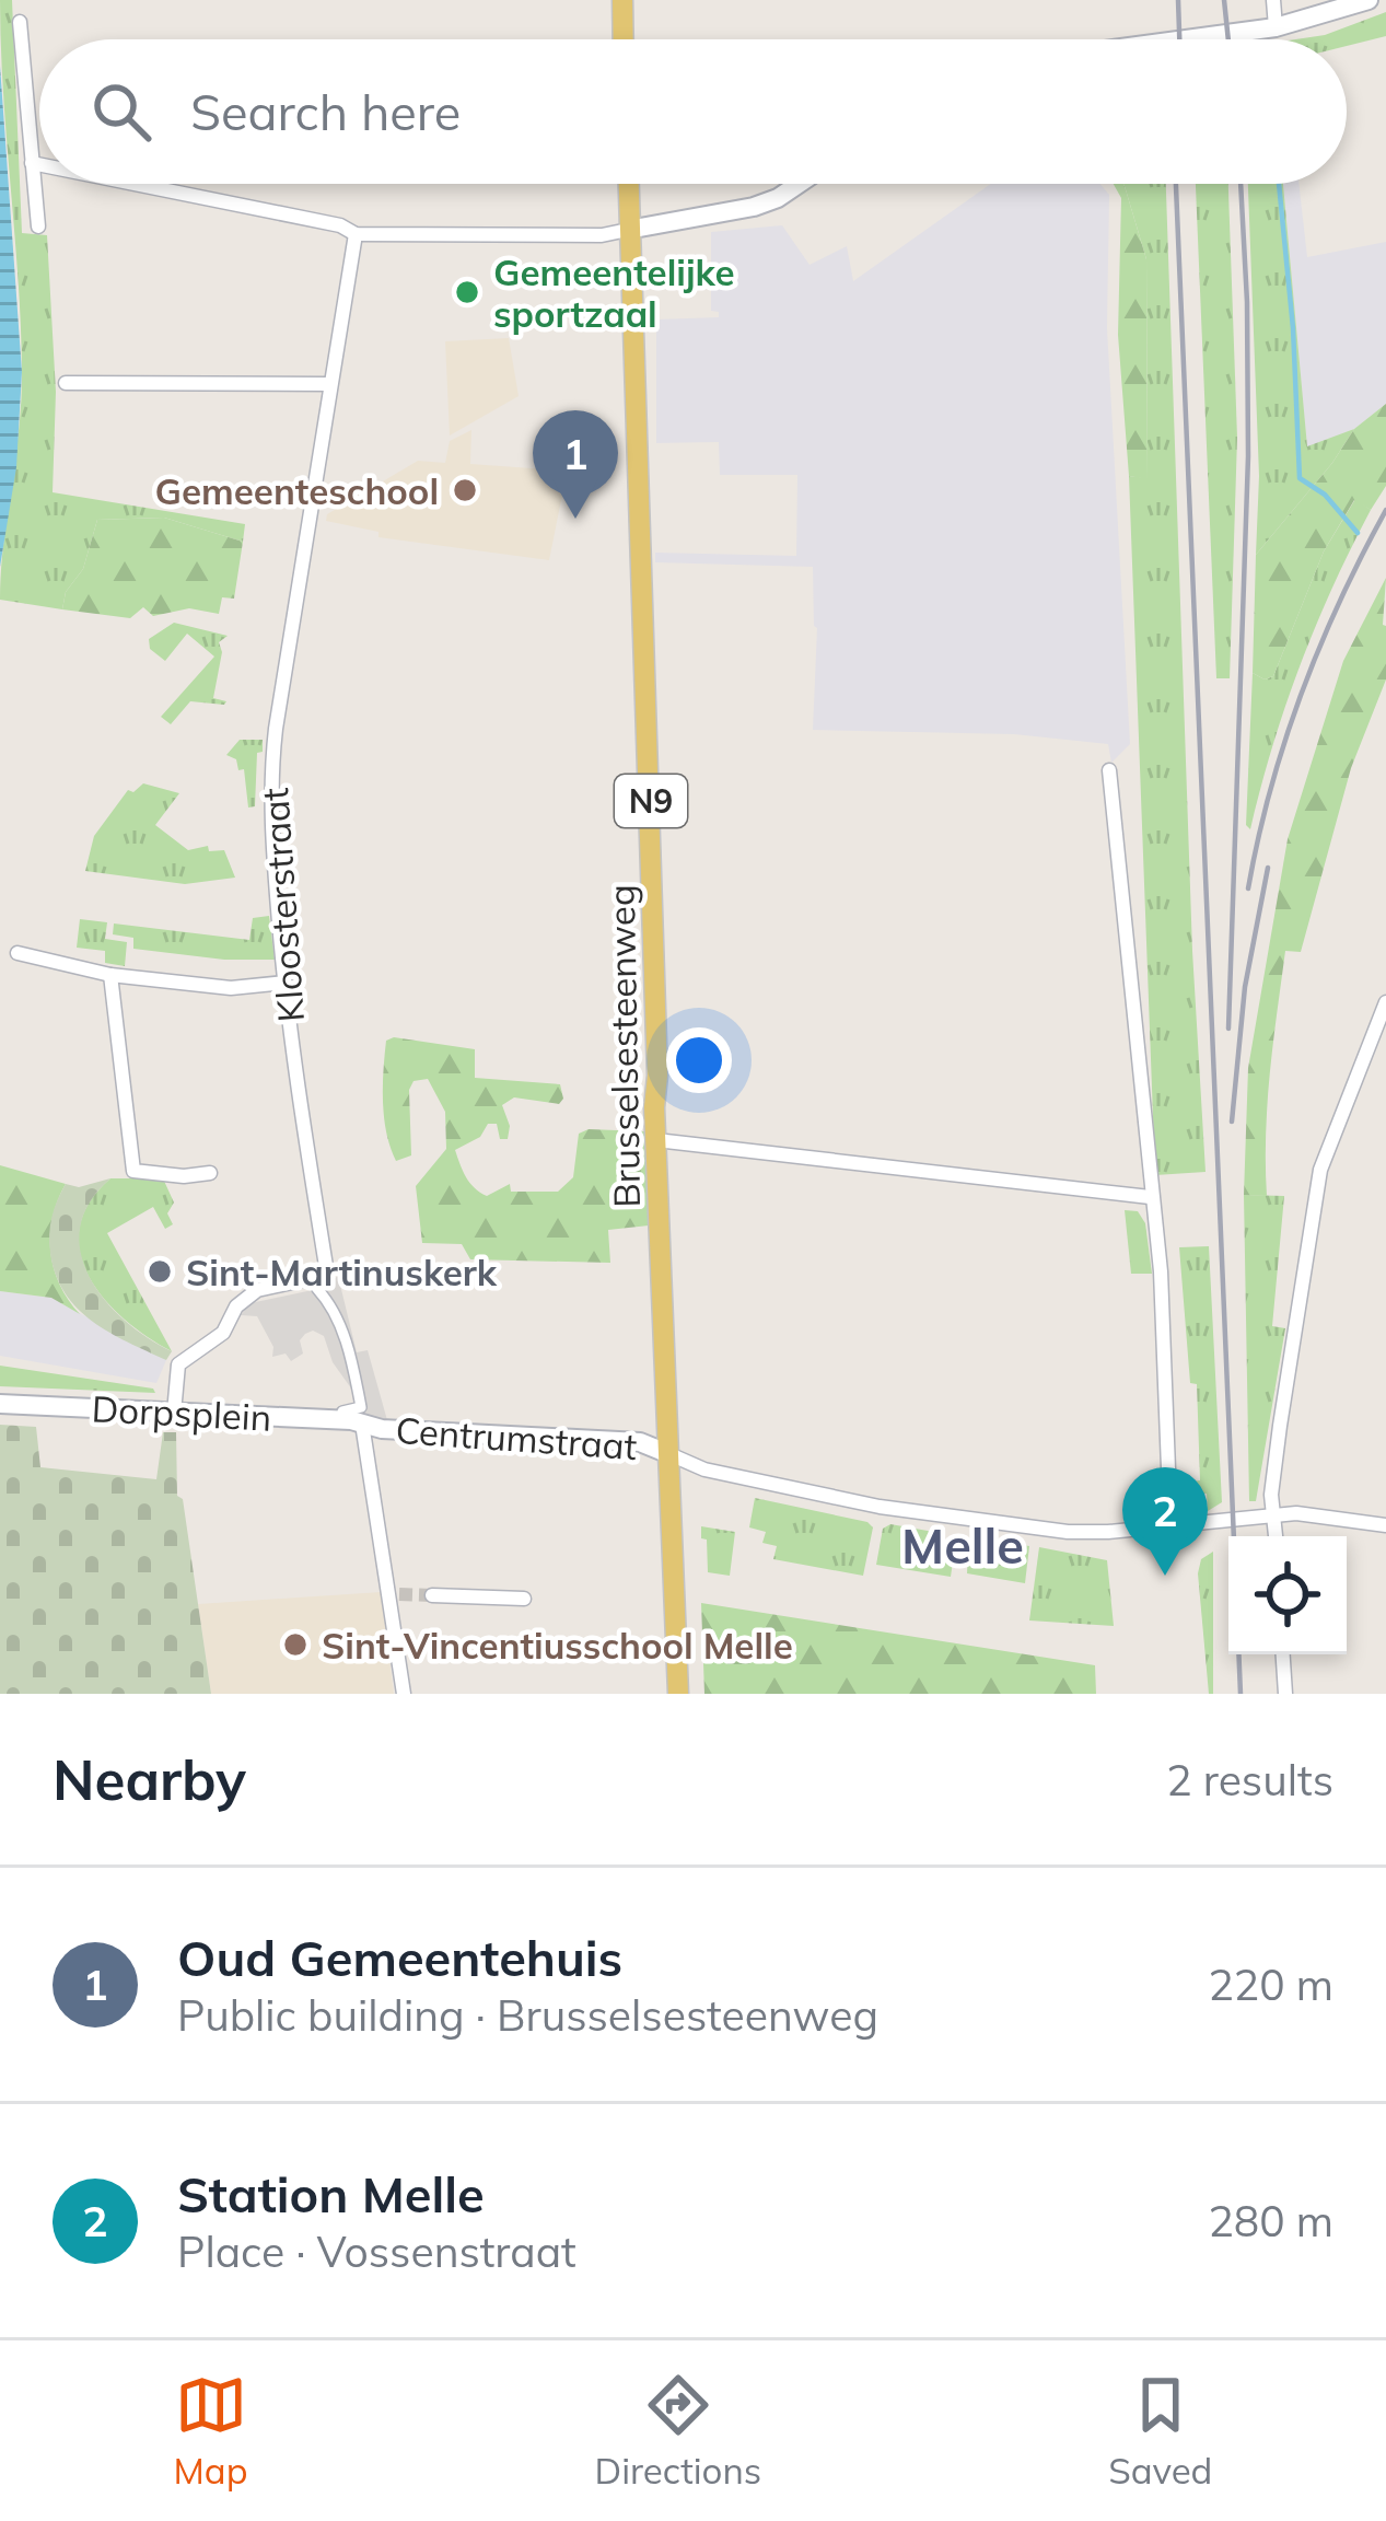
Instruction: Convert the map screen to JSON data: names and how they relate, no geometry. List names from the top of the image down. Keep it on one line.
{"streets":{"main road":["N9","Brusselsesteenweg","Dorpsplein","Centrumstraat"],"street":["Kloosterstraat"]},"crossings":[["Kloosterstraat","Dorpsplein"],["Brusselsesteenweg","Centrumstraat"],["Dorpsplein","Centrumstraat"]],"districts":["Melle"],"places":["Gemeentelijke sportzaal","Gemeenteschool","Sint-Martinuskerk","Sint-Vincentiusschool Melle"],"page":{"search":"Search here","pins":["1","2"],"heading":["Nearby","2 results"],"list":[{"mark":"1","name":"Oud Gemeentehuis","note":"Public building · Brusselsesteenweg","value":"220 m"},{"mark":"2","name":"Station Melle","note":"Place · Vossenstraat","value":"280 m"}],"nav":["Map","Directions","Saved"]}}
